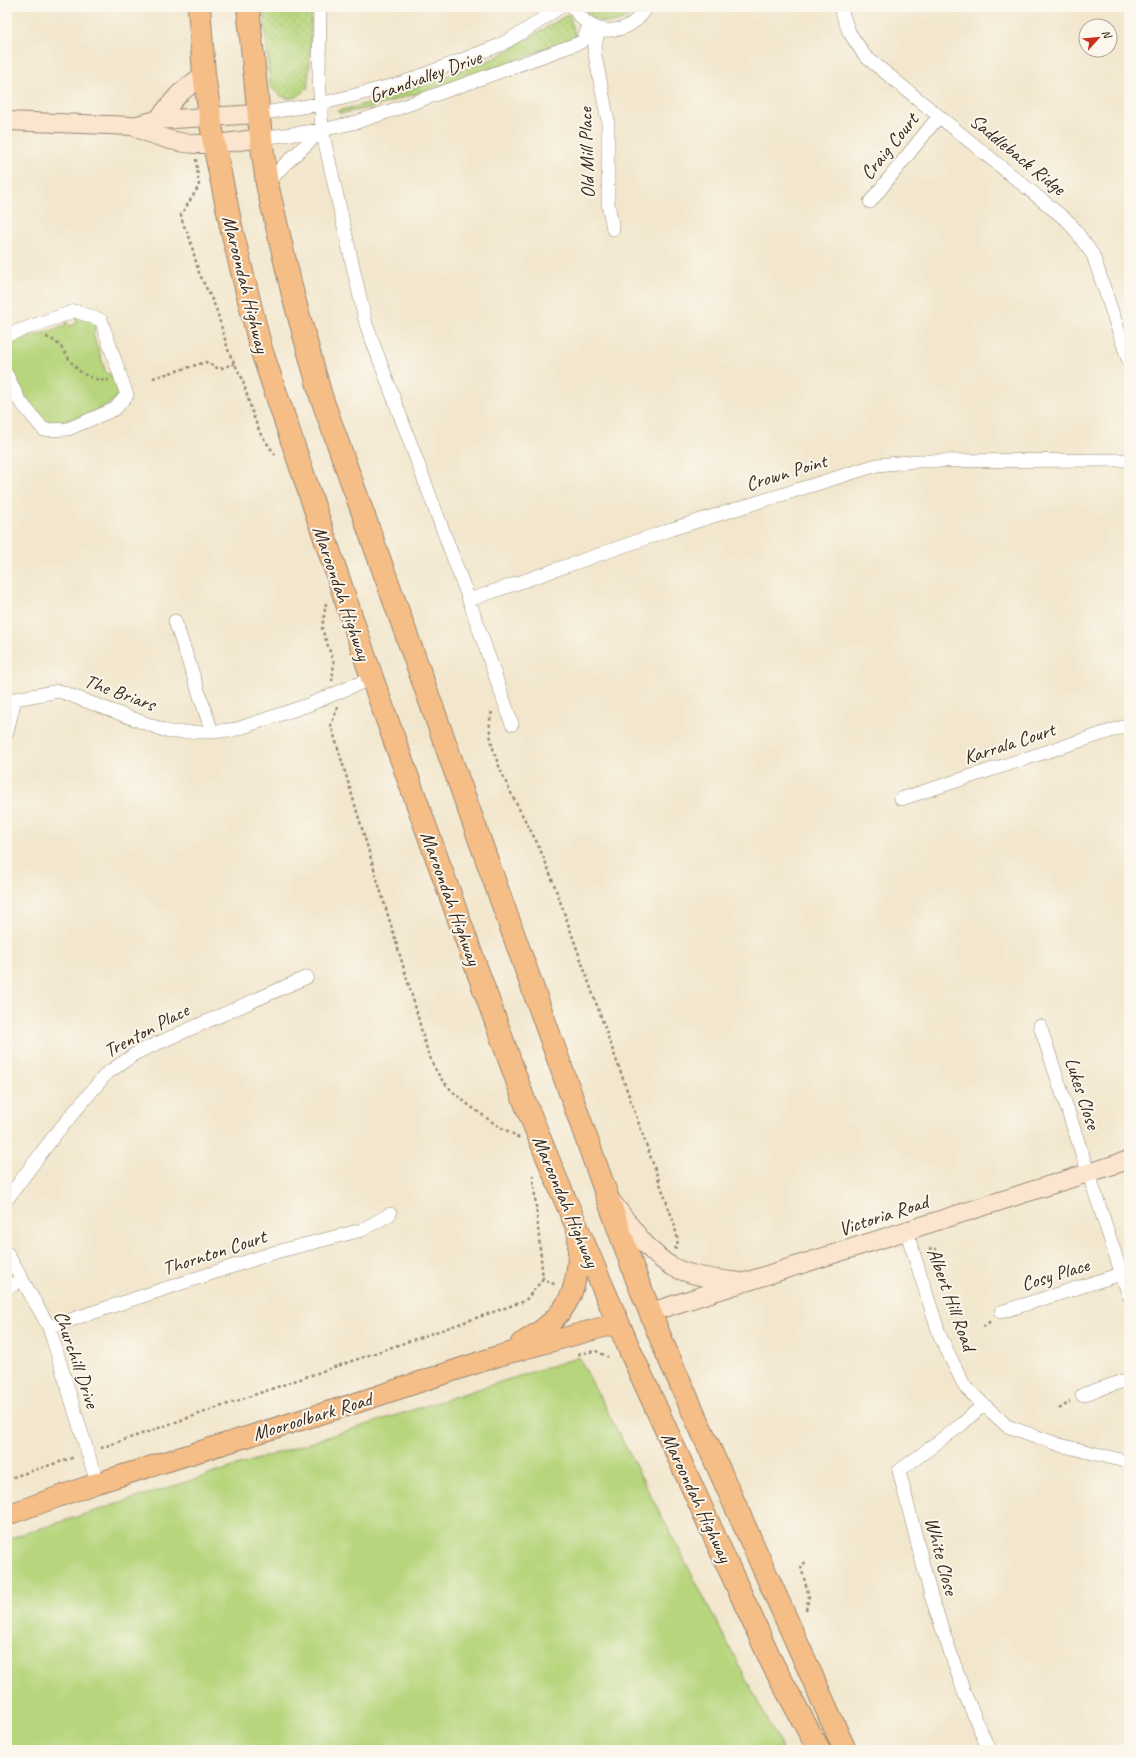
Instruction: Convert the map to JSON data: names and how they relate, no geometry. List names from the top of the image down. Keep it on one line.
{"streets":{"highway":["Maroondah Highway"],"main road":["Victoria Road","Mooroolbark Road"],"street":["Grandvalley Drive","Craig Court","Old Mill Place","Saddleback Ridge","Crown Point","The Briars","Karrala Court","Trenton Place","Lukes Close","Thornton Court","Cosy Place","Albert Hill Road","Churchill Drive","White Close"]},"crossings":[["Grandvalley Drive","Old Mill Place"],["Grandvalley Drive","Maroondah Highway"],["Craig Court","Saddleback Ridge"],["Maroondah Highway","The Briars"],["Maroondah Highway","Victoria Road"],["Maroondah Highway","Mooroolbark Road"],["Lukes Close","Victoria Road"],["Lukes Close","Cosy Place"],["Victoria Road","Cosy Place"],["Victoria Road","Albert Hill Road"],["Thornton Court","Churchill Drive"],["Albert Hill Road","White Close"],["Churchill Drive","Mooroolbark Road"]],"north":"top right"}
